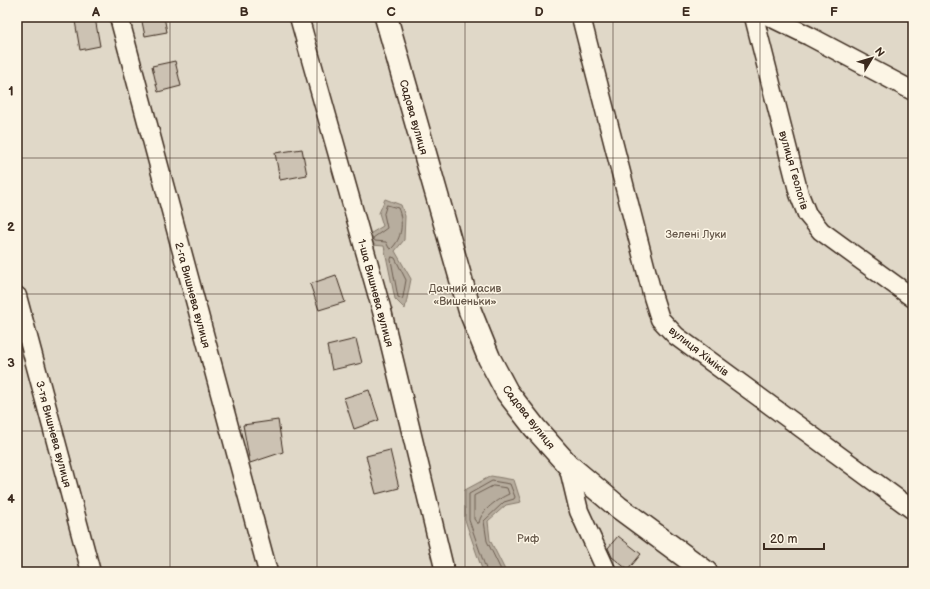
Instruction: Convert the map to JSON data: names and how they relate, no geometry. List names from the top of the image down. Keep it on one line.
{"streets":{"street":["Садова вулиця","вулиця Геологів","1-ша Вишнева вулиця","2-га Вишнева вулиця","вулиця Хіміків","3-тя Вишнева вулиця"]},"parks":["Зелені Луки","Дачний масив «Вишеньки»","Риф"],"scale_bar":"20 m","north":"top right","grid":{"columns":["A","B","C","D","E","F"],"rows":["1","2","3","4"]}}
